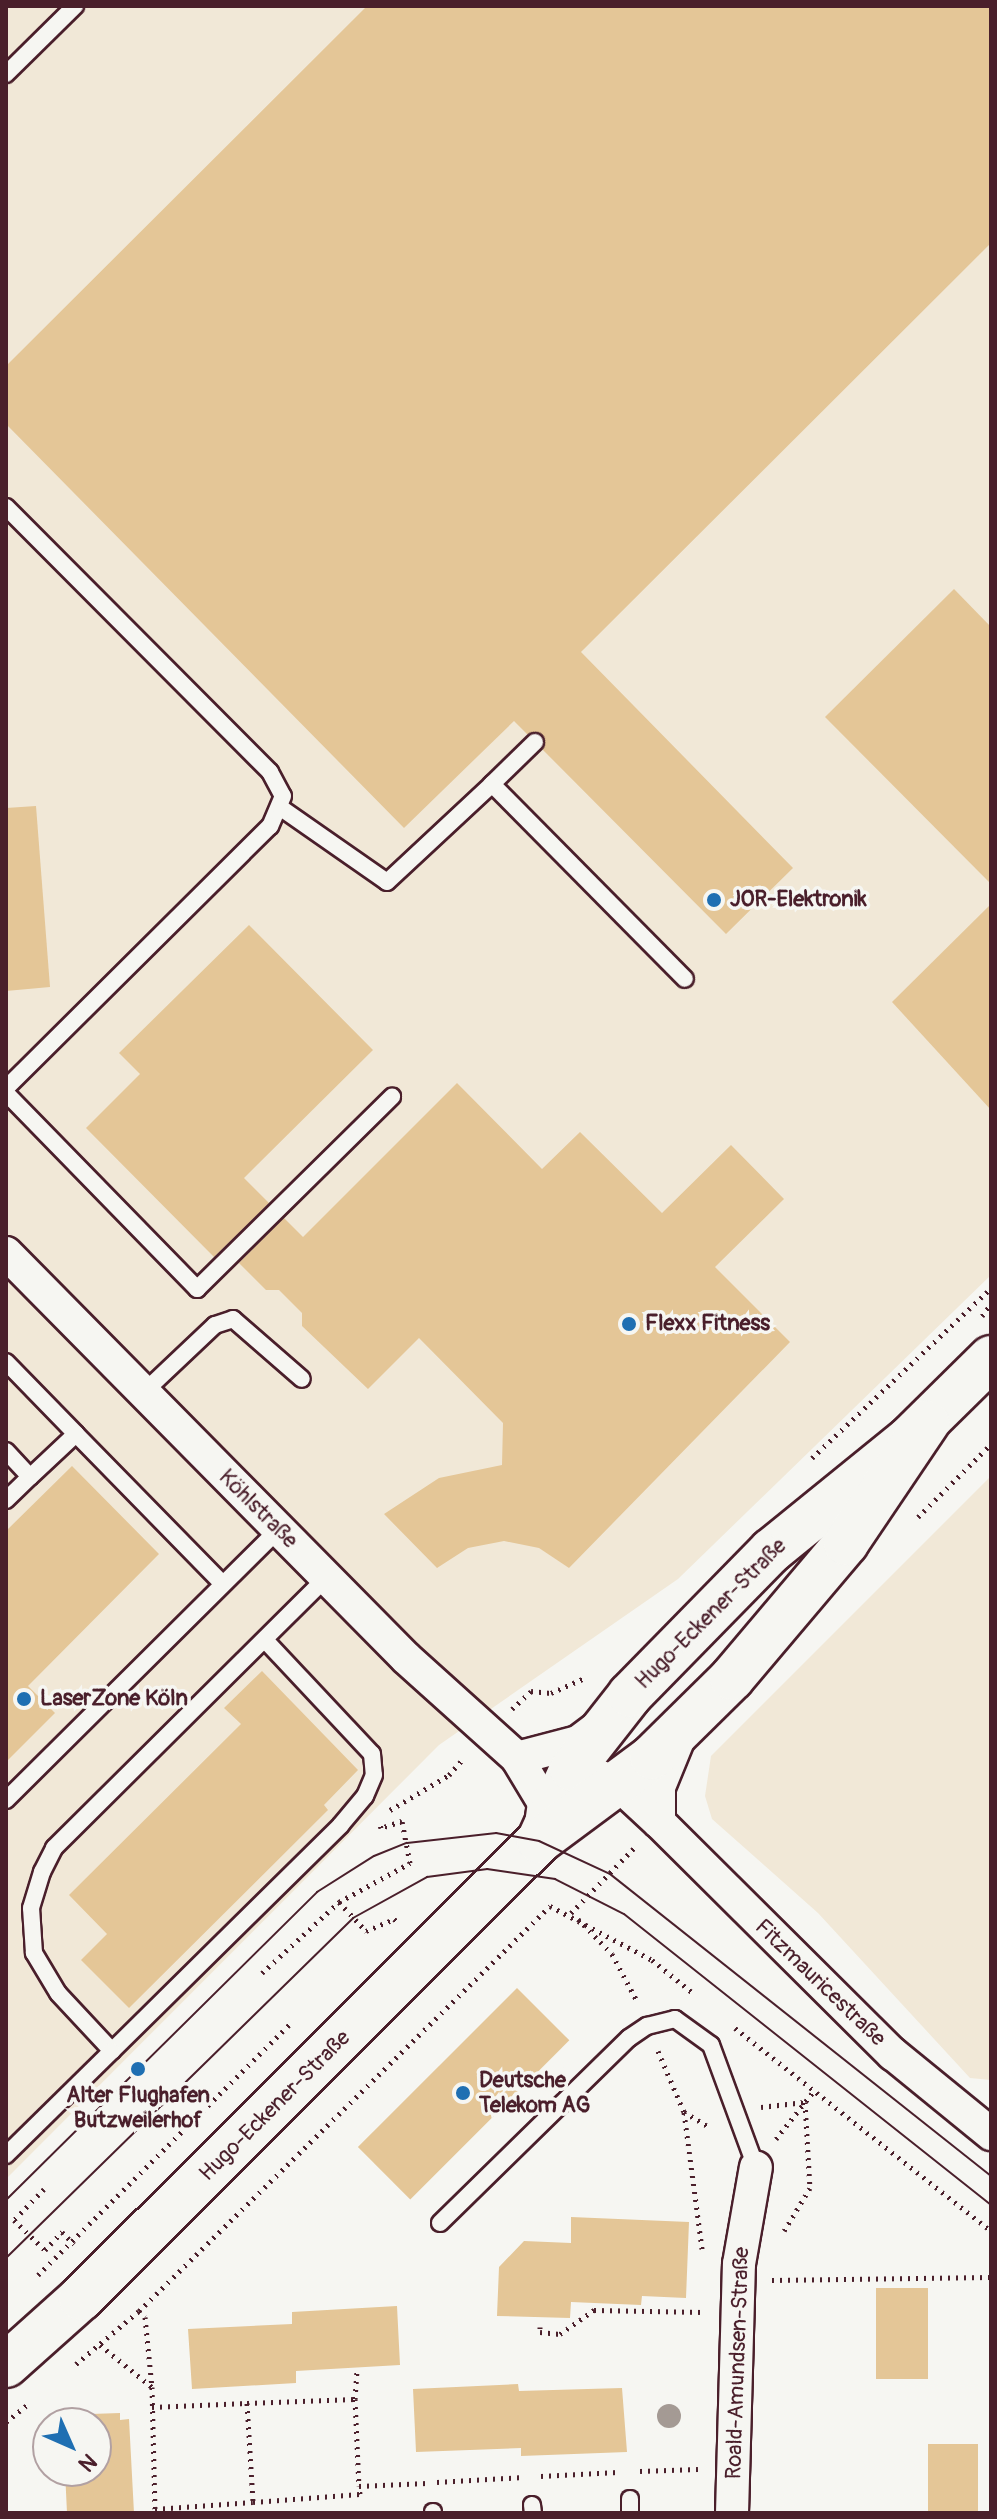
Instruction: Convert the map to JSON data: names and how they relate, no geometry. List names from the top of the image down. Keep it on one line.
{"streets":{"main road":["Hugo-Eckener-Straße"],"street":["Köhlstraße","Fitzmauricestraße","Roald-Amundsen-Straße"]},"crossings":[["Köhlstraße","Hugo-Eckener-Straße"],["Köhlstraße","Fitzmauricestraße"],["Hugo-Eckener-Straße","Fitzmauricestraße"]],"places":["JOR-Elektronik","Flexx Fitness","LaserZone Köln","Alter Flughafen Butzweilerhof","Deutsche Telekom AG"],"north":"bottom right"}
